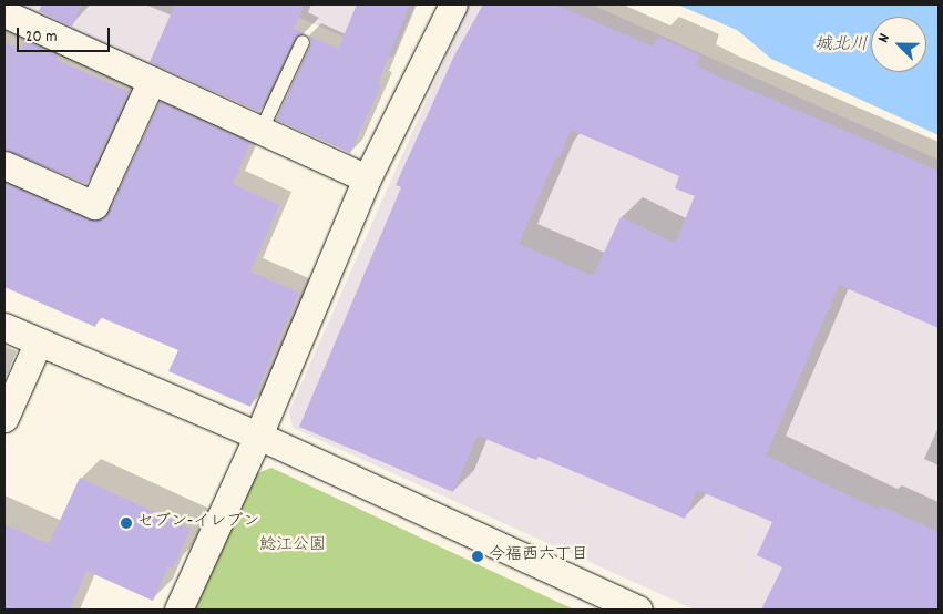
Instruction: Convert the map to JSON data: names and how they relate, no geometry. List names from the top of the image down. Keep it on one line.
{"water":["城北川"],"parks":["鯰江公園"],"places":["セブン-イレブン","今福西六丁目"],"scale_bar":"20 m","north":"top left"}
